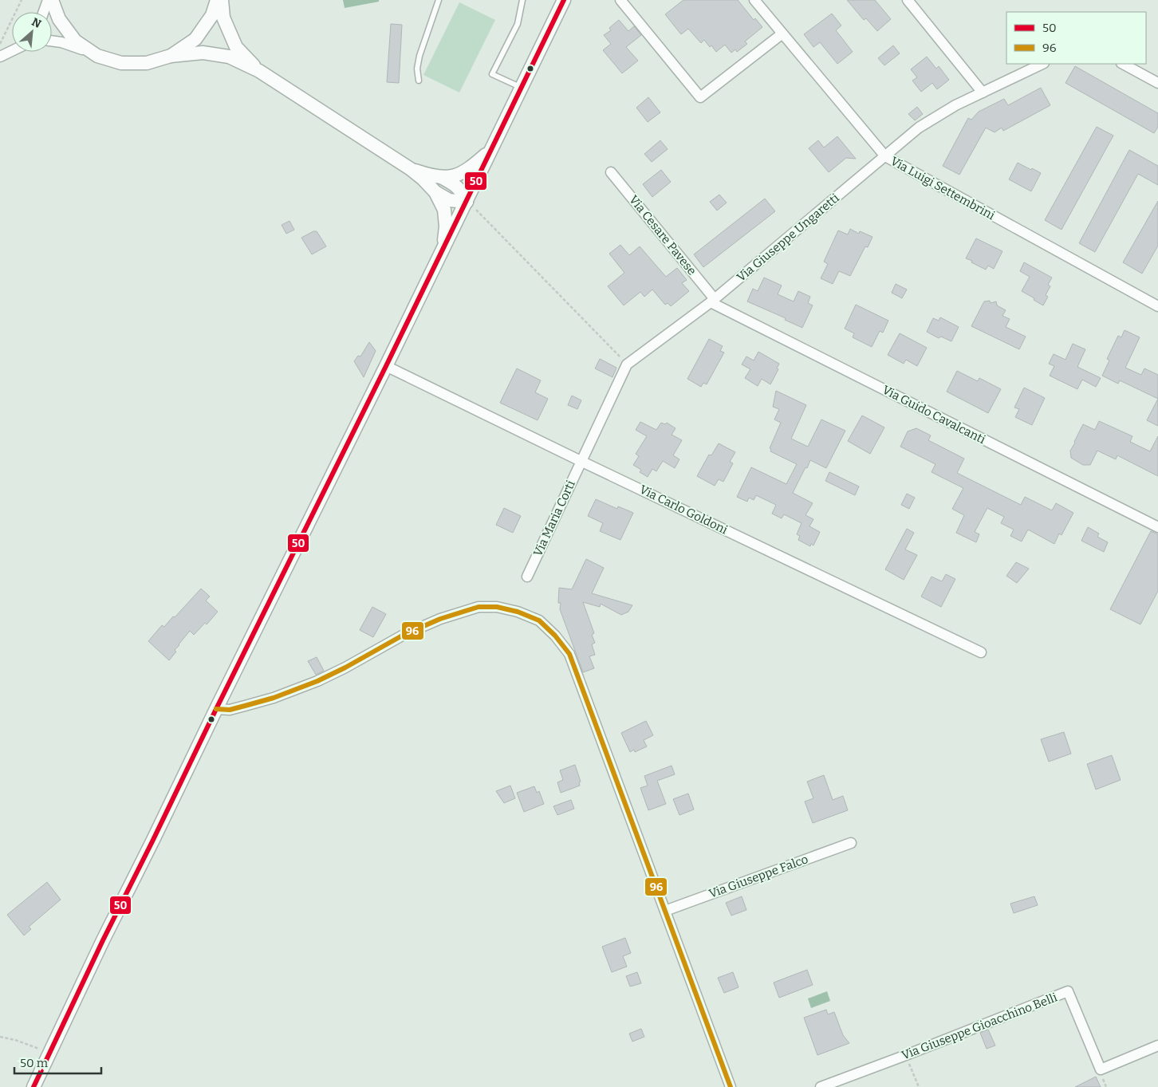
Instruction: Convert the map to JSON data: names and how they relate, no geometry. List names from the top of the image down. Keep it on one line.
{"streets":{"street":["Via Luigi Settembrini","Via Cesare Pavese","Via Giuseppe Ungaretti","Via Guido Cavalcanti","Via Carlo Goldoni","Via Maria Corti","Via Giuseppe Falco","Via Giuseppe Gioacchino Belli"]},"crossings":[["Via Luigi Settembrini","Via Giuseppe Ungaretti"],["Via Cesare Pavese","Via Giuseppe Ungaretti"],["Via Cesare Pavese","Via Guido Cavalcanti"],["Via Giuseppe Ungaretti","Via Guido Cavalcanti"],["Via Giuseppe Ungaretti","Via Carlo Goldoni"],["Via Giuseppe Ungaretti","Via Maria Corti"],["Via Carlo Goldoni","Via Maria Corti"]],"lines":["transit line 50","transit line 96"],"legend":["50","96"],"scale_bar":"50 m","north":"top right"}
